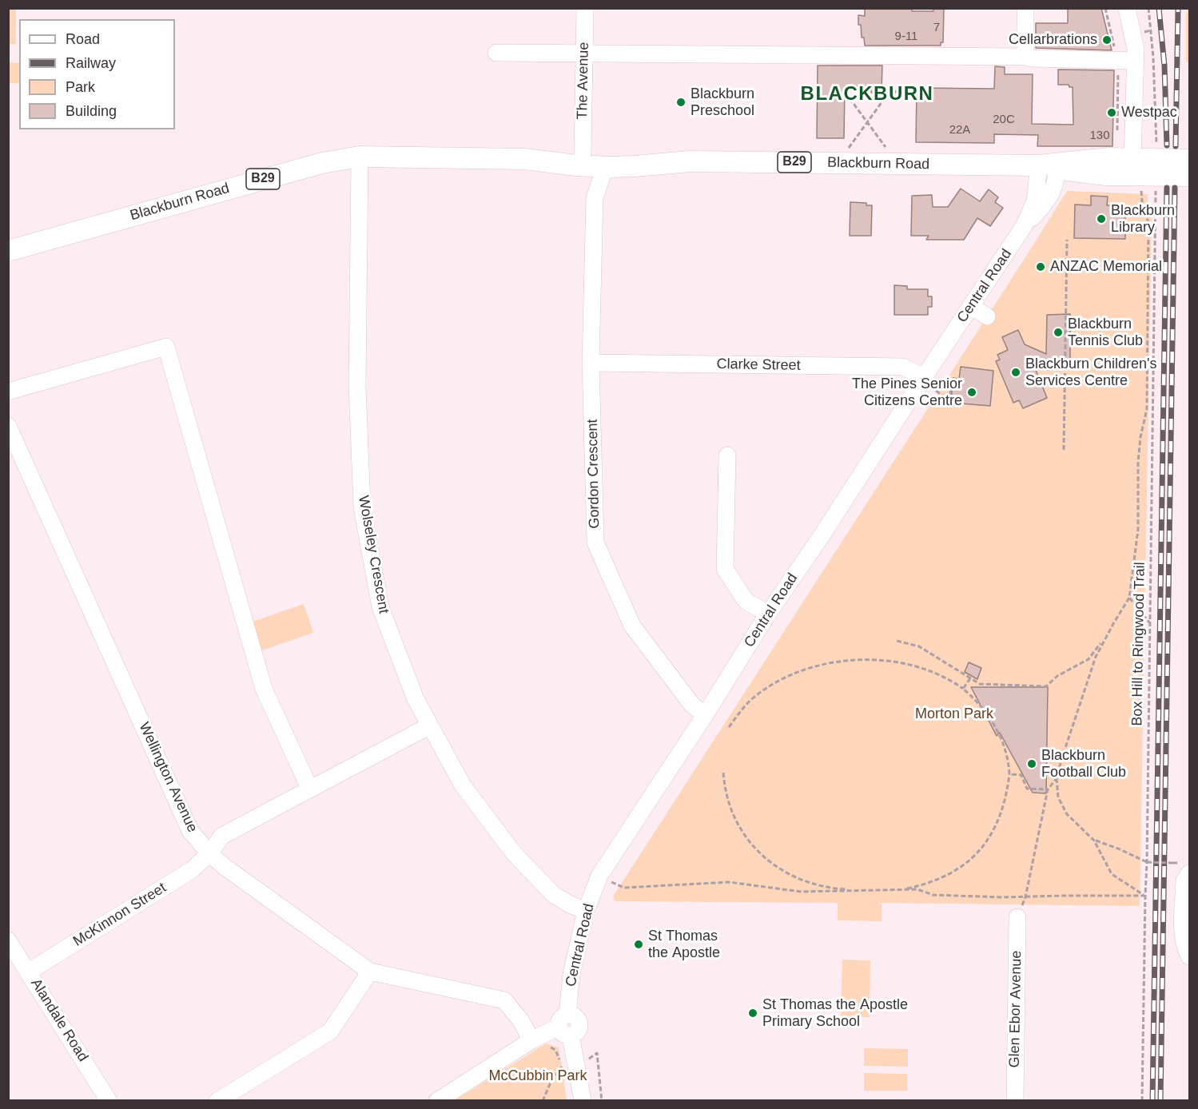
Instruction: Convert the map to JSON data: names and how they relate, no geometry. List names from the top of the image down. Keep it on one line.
{"streets":{"main road":["B29","Blackburn Road"],"street":["The Avenue","Central Road","Clarke Street","Gordon Crescent","Wolseley Crescent","Wellington Avenue","McKinnon Street","Glen Ebor Avenue","Alandale Road"],"path":["Box Hill to Ringwood Trail"]},"crossings":[["The Avenue","Blackburn Road"],["The Avenue","Gordon Crescent"],["Blackburn Road","Central Road"],["Blackburn Road","Gordon Crescent"],["Blackburn Road","Wolseley Crescent"],["Central Road","Clarke Street"],["Central Road","Gordon Crescent"],["Central Road","Wolseley Crescent"],["Clarke Street","Gordon Crescent"],["Wolseley Crescent","McKinnon Street"],["Wellington Avenue","McKinnon Street"],["McKinnon Street","Alandale Road"]],"districts":["BLACKBURN"],"parks":["Morton Park","McCubbin Park"],"places":["Cellarbrations","Blackburn Preschool","Westpac","Blackburn Library","ANZAC Memorial","Blackburn Tennis Club","Blackburn Children's Services Centre","The Pines Senior Citizens Centre","Blackburn Football Club","St Thomas the Apostle","St Thomas the Apostle Primary School"],"house_numbers":["7","9-11","20C","22A","130"],"legend":["Road","Railway","Park","Building"]}
